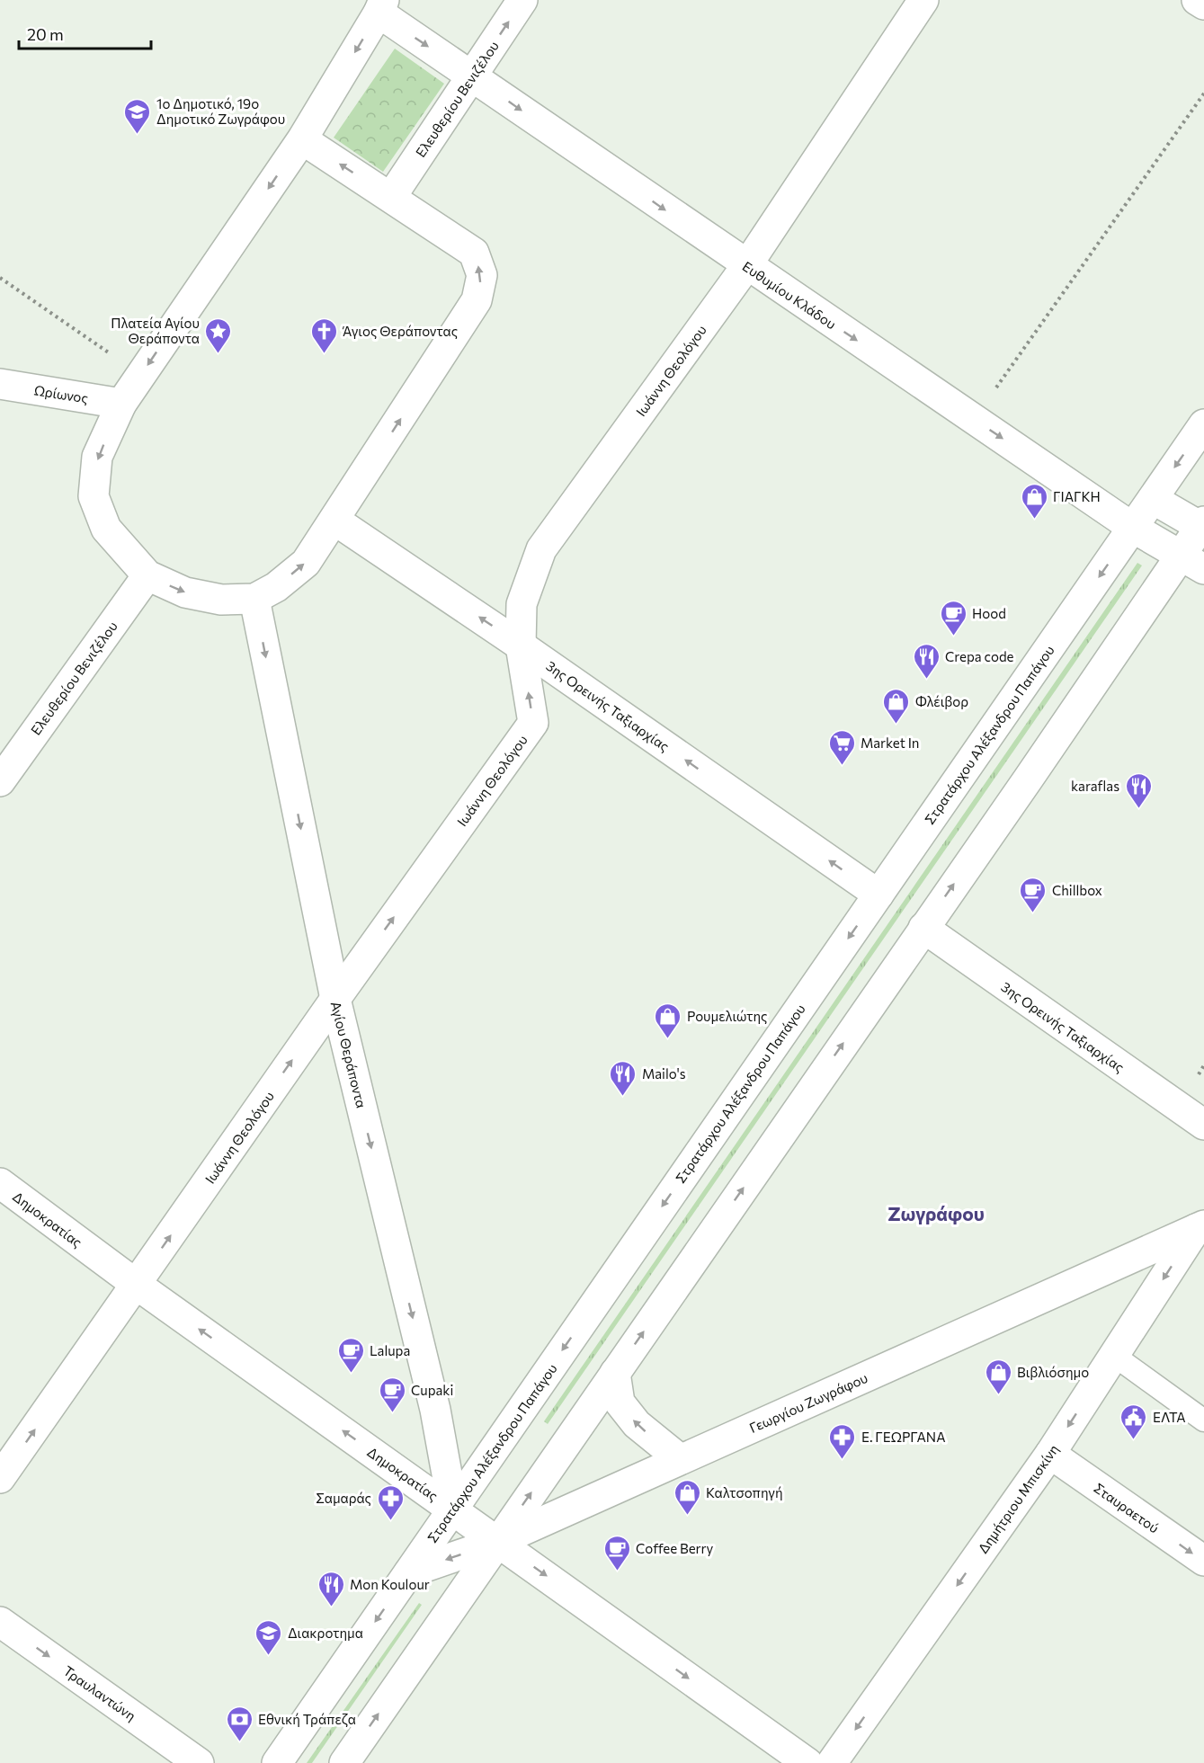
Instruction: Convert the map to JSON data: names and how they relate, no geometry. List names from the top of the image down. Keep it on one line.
{"streets":{"street":["Ελευθερίου Βενιζέλου","Ευθυμίου Κλάδου","Ιωάννη Θεολόγου","Ωρίωνος","3ης Ορεινής Ταξιαρχίας","Στρατάρχου Αλέξανδρου Παπάγου","Αγίου Θεράποντα","Δημοκρατίας","Γεωργίου Ζωγράφου","Δημήτριου Μπισκίνη","Σταυραετού","Τραυλαντώνη"]},"crossings":[["Ελευθερίου Βενιζέλου","Ευθυμίου Κλάδου"],["Ευθυμίου Κλάδου","Ιωάννη Θεολόγου"],["Ευθυμίου Κλάδου","Στρατάρχου Αλέξανδρου Παπάγου"],["Ιωάννη Θεολόγου","3ης Ορεινής Ταξιαρχίας"],["Ιωάννη Θεολόγου","Αγίου Θεράποντα"],["Ιωάννη Θεολόγου","Δημοκρατίας"],["3ης Ορεινής Ταξιαρχίας","Στρατάρχου Αλέξανδρου Παπάγου"],["Στρατάρχου Αλέξανδρου Παπάγου","Αγίου Θεράποντα"],["Στρατάρχου Αλέξανδρου Παπάγου","Δημοκρατίας"],["Στρατάρχου Αλέξανδρου Παπάγου","Γεωργίου Ζωγράφου"],["Αγίου Θεράποντα","Δημοκρατίας"],["Δημοκρατίας","Γεωργίου Ζωγράφου"],["Γεωργίου Ζωγράφου","Δημήτριου Μπισκίνη"],["Δημήτριου Μπισκίνη","Σταυραετού"]],"one_way":["Ευθυμίου Κλάδου","Ιωάννη Θεολόγου","3ης Ορεινής Ταξιαρχίας","Αγίου Θεράποντα","Δημήτριου Μπισκίνη","Σταυραετού","Τραυλαντώνη"],"districts":["Ζωγράφου"],"places":{"school or university":["1ο Δημοτικό, 19ο Δημοτικό Ζωγράφου","Διακροτημα"],"place":["Πλατεία Αγίου Θεράποντα"],"church":["Άγιος Θεράποντας"],"shop":["ΓΙΑΓΚΗ","Φλέιβορ","Ρουμελιώτης","Βιβλιόσημο","Καλτσοπηγή"],"cafe":["Hood","Chillbox","Lalupa","Cupaki","Coffee Berry"],"restaurant":["Crepa code","karaflas","Mailo's","Mon Koulour"],"supermarket":["Market In"],"public building":["ΕΛΤΑ"],"pharmacy":["Ε. ΓΕΩΡΓΑΝΑ","Σαμαράς"],"bank":["Εθνική Τράπεζα"]},"scale_bar":"20 m"}
